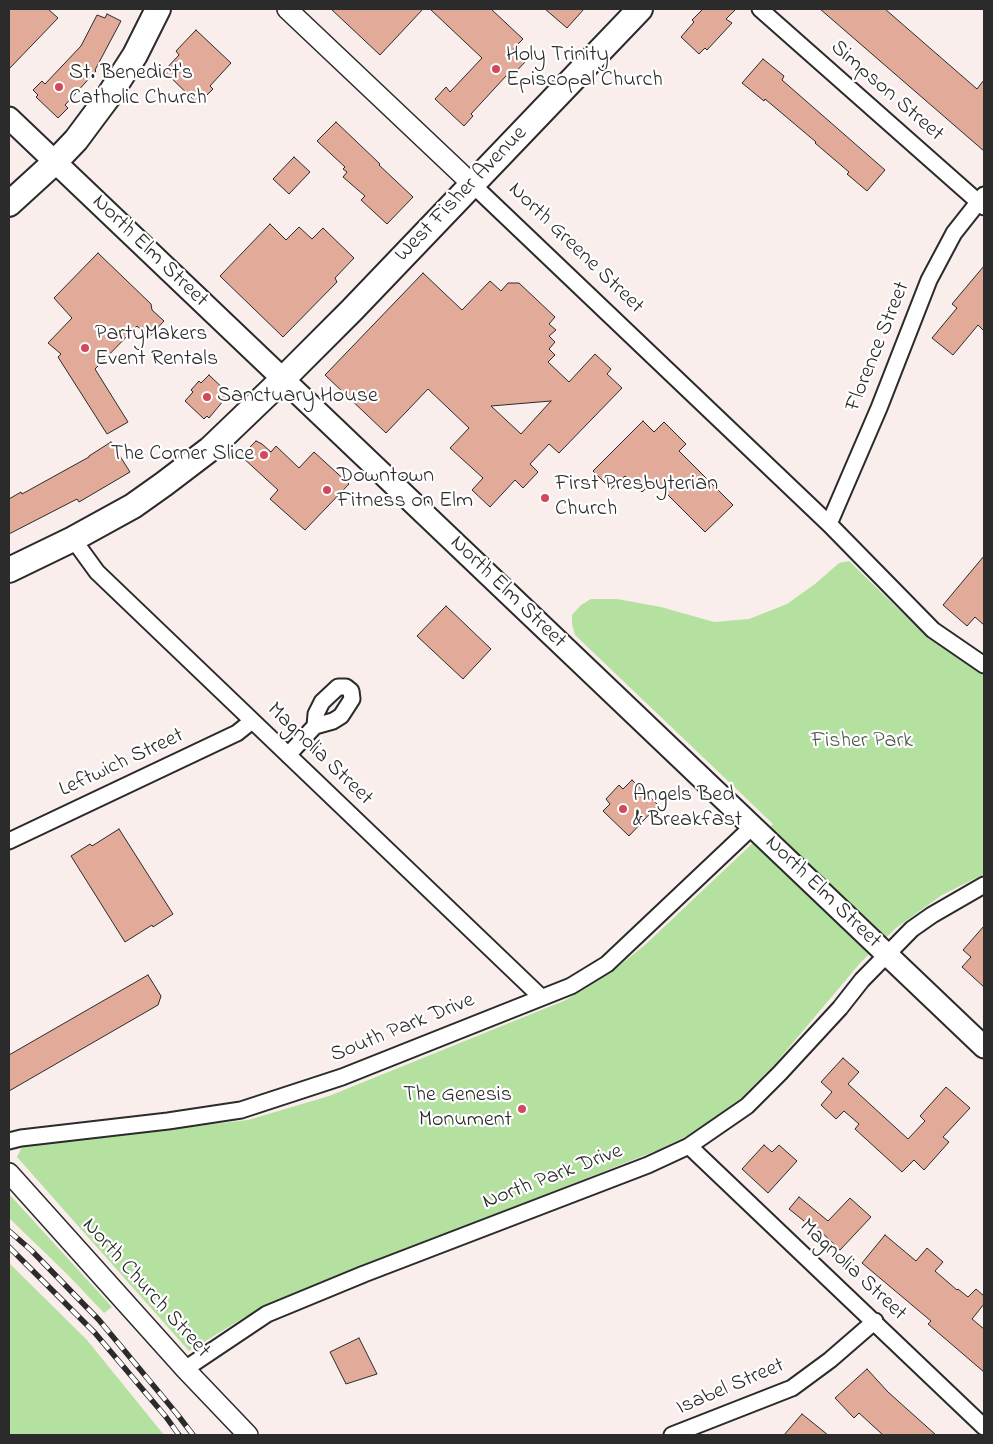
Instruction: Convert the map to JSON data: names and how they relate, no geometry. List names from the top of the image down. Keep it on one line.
{"streets":{"main road":["West Fisher Avenue","North Elm Street"],"street":["Simpson Street","North Greene Street","Florence Street","Magnolia Street","Leftwich Street","South Park Drive","North Park Drive","North Church Street","Isabel Street"]},"crossings":[["Simpson Street","Florence Street"],["West Fisher Avenue","North Greene Street"],["West Fisher Avenue","North Elm Street"],["West Fisher Avenue","Magnolia Street"],["North Greene Street","Florence Street"],["North Elm Street","South Park Drive"],["North Elm Street","North Park Drive"],["Magnolia Street","Leftwich Street"],["Magnolia Street","South Park Drive"],["Magnolia Street","North Park Drive"],["Magnolia Street","Isabel Street"],["North Park Drive","North Church Street"]],"parks":["Fisher Park"],"places":["Holy Trinity Episcopal Church","St. Benedict's Catholic Church","PartyMakers Event Rentals","Sanctuary House","The Corner Slice","Downtown Fitness on Elm","First Presbyterian Church","Angels Bed & Breakfast","The Genesis Monument"]}
